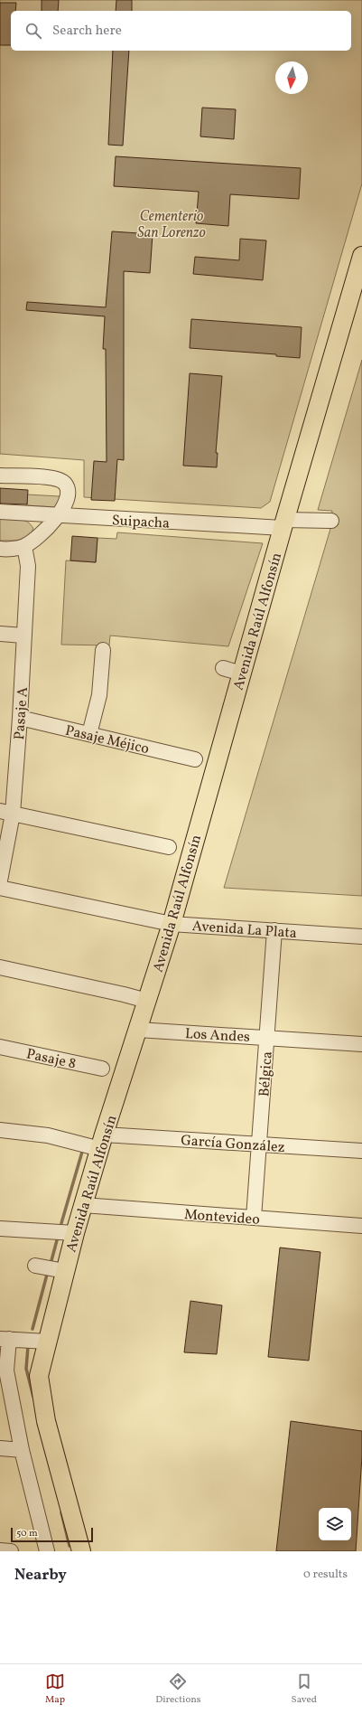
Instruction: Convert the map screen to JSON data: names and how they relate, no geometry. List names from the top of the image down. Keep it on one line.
{"streets":{"main road":["Avenida Raúl Alfonsín"],"street":["Suipacha","Pasaje A","Pasaje Méjico","Avenida La Plata","Los Andes","Pasaje 8","Bélgica","García González","Montevideo"]},"crossings":[["Suipacha","Avenida Raúl Alfonsín"],["Avenida Raúl Alfonsín","Avenida La Plata"],["Avenida Raúl Alfonsín","Los Andes"],["Avenida Raúl Alfonsín","García González"],["Avenida Raúl Alfonsín","Montevideo"],["Pasaje A","Pasaje Méjico"],["Avenida La Plata","Bélgica"],["Los Andes","Bélgica"],["Bélgica","García González"],["Bélgica","Montevideo"]],"parks":["Cementerio San Lorenzo"],"scale_bar":"50 m","north":"bottom","page":{"search":"Search here","scale":"50 m","heading":["Nearby","0 results"],"nav":["Map","Directions","Saved"]}}
